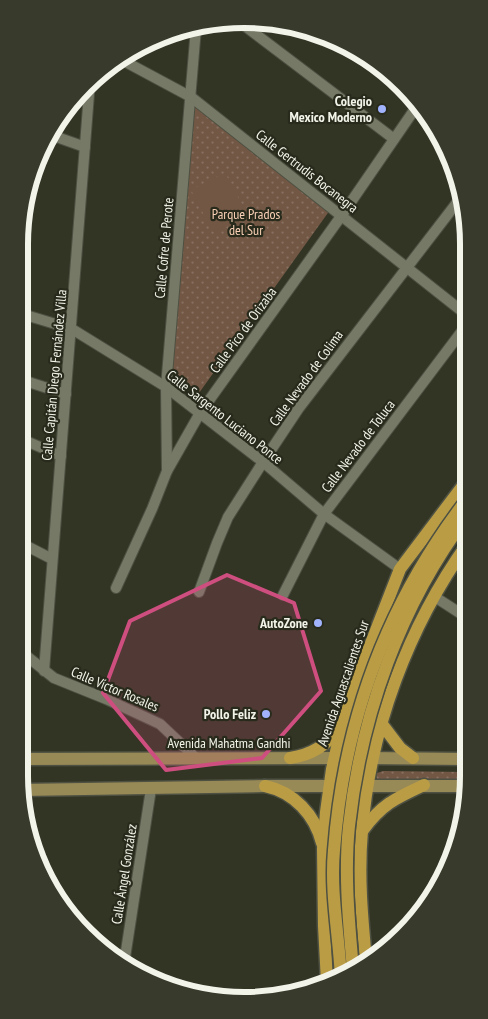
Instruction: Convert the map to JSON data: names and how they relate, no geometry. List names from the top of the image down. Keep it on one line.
{"streets":{"main road":["Avenida Aguascalientes Sur","Avenida Mahatma Gandhi"],"street":["Calle Gertrudis Bocanegra","Calle Cofre de Perote","Calle Pico de Orizaba","Calle Capitán Diego Fernández Villa","Calle Nevado de Colima","Calle Sargento Luciano Ponce","Calle Nevado de Toluca","Calle Víctor Rosales","Calle Ángel González"]},"crossings":[["Calle Gertrudis Bocanegra","Calle Cofre de Perote"],["Calle Gertrudis Bocanegra","Calle Pico de Orizaba"],["Calle Gertrudis Bocanegra","Calle Nevado de Colima"],["Calle Cofre de Perote","Calle Pico de Orizaba"],["Calle Cofre de Perote","Calle Sargento Luciano Ponce"],["Calle Pico de Orizaba","Calle Sargento Luciano Ponce"],["Calle Capitán Diego Fernández Villa","Calle Sargento Luciano Ponce"],["Calle Capitán Diego Fernández Villa","Calle Víctor Rosales"],["Calle Nevado de Colima","Calle Sargento Luciano Ponce"],["Calle Sargento Luciano Ponce","Calle Nevado de Toluca"],["Calle Sargento Luciano Ponce","Avenida Aguascalientes Sur"],["Avenida Aguascalientes Sur","Avenida Mahatma Gandhi"],["Calle Víctor Rosales","Avenida Mahatma Gandhi"]],"parks":["Parque Prados del Sur"],"places":["Colegio Mexico Moderno","AutoZone","Pollo Feliz"]}
